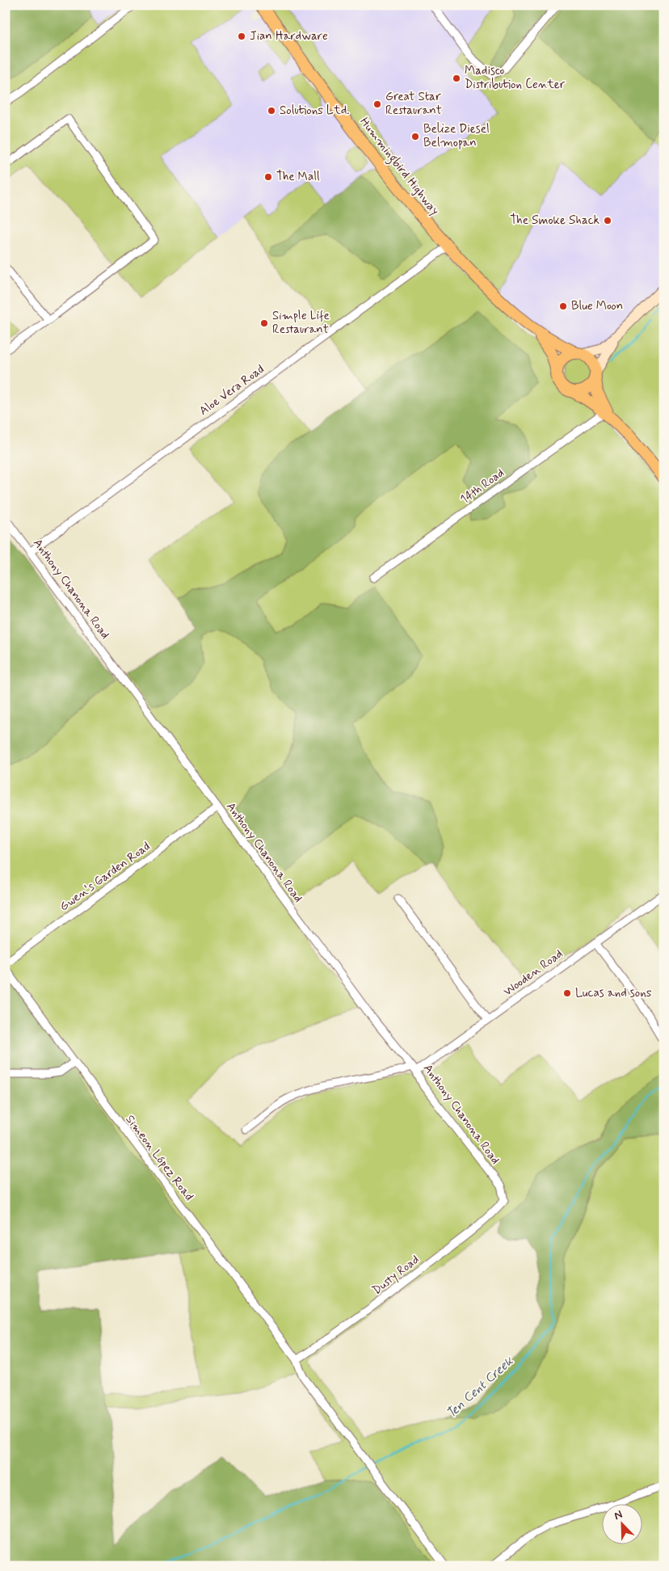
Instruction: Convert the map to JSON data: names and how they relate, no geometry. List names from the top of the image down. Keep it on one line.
{"streets":{"main road":["Hummingbird Highway"],"street":["Aloe Vera Road","14th Road","Anthony Chanona Road","Gwen's Garden Road","Wooden Road","Simeon López Road","Dusty Road"]},"crossings":[["Hummingbird Highway","Aloe Vera Road"],["Aloe Vera Road","Anthony Chanona Road"],["Anthony Chanona Road","Gwen's Garden Road"],["Anthony Chanona Road","Wooden Road"],["Anthony Chanona Road","Dusty Road"],["Simeon López Road","Dusty Road"]],"water":["Ten Cent Creek"],"places":["Jian Hardware","Madisco Distribution Center","Great Star Restaurant","Solutions Ltd.","Belize Diesel Belmopan","The Mall","The Smoke Shack","Blue Moon","Simple Life Restaurant","Lucas and sons"],"north":"top left"}
